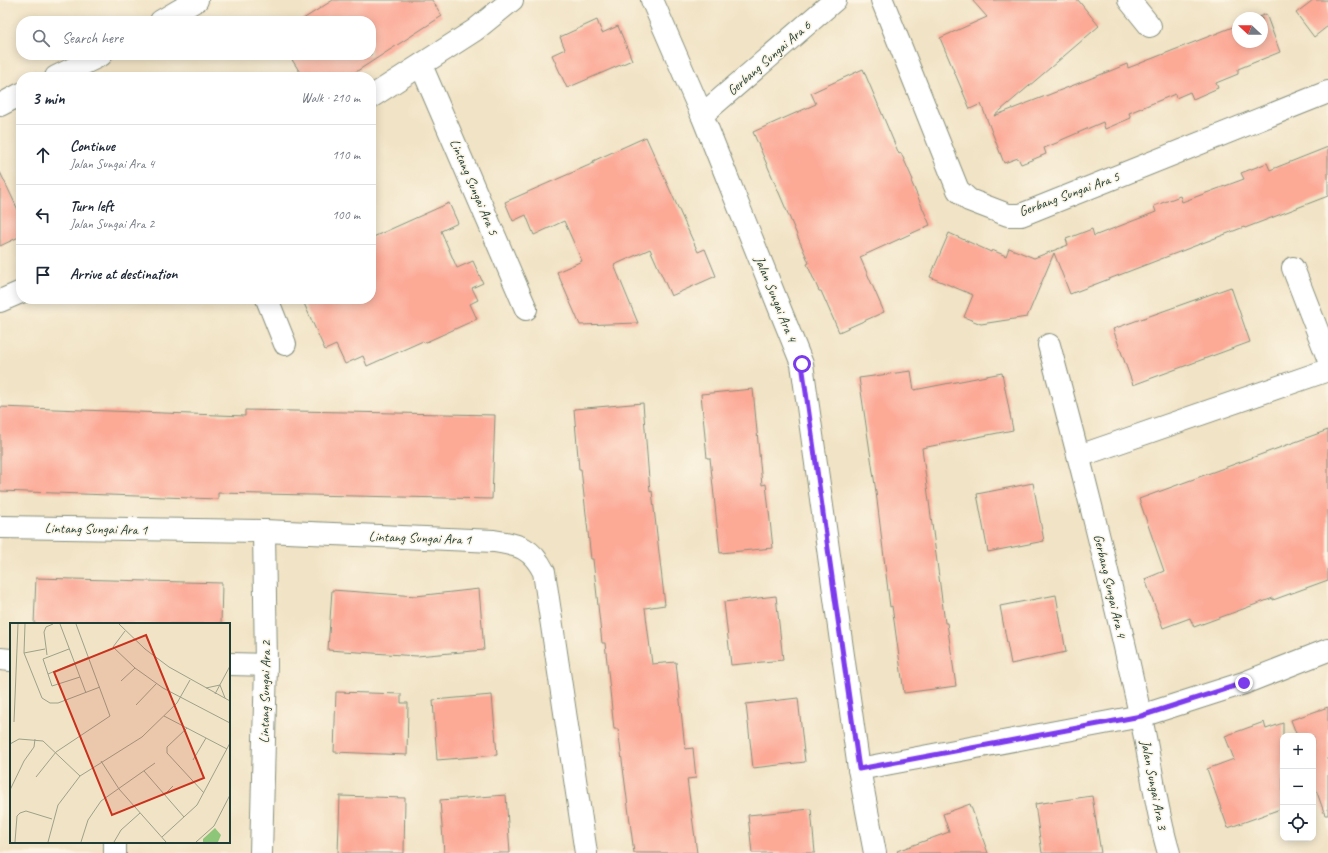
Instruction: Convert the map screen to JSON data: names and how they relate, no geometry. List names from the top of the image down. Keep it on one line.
{"streets":{"street":["Gerbang Sungai Ara 6","Lintang Sungai Ara 5","Gerbang Sungai Ara 5","Jalan Sungai Ara 4","Lintang Sungai Ara 1","Gerbang Sungai Ara 4","Lintang Sungai Ara 2","Jalan Sungai Ara 3"]},"crossings":[["Gerbang Sungai Ara 6","Jalan Sungai Ara 4"],["Lintang Sungai Ara 1","Lintang Sungai Ara 2"],["Gerbang Sungai Ara 4","Jalan Sungai Ara 3"]],"north":"left","page":{"search":"Search here","heading":["3 min","Walk · 210 m"],"list":[["Continue","Jalan Sungai Ara 4","110 m"],["Turn left","Jalan Sungai Ara 2","100 m"],"Arrive at destination"],"map_buttons":["+","−"]}}
